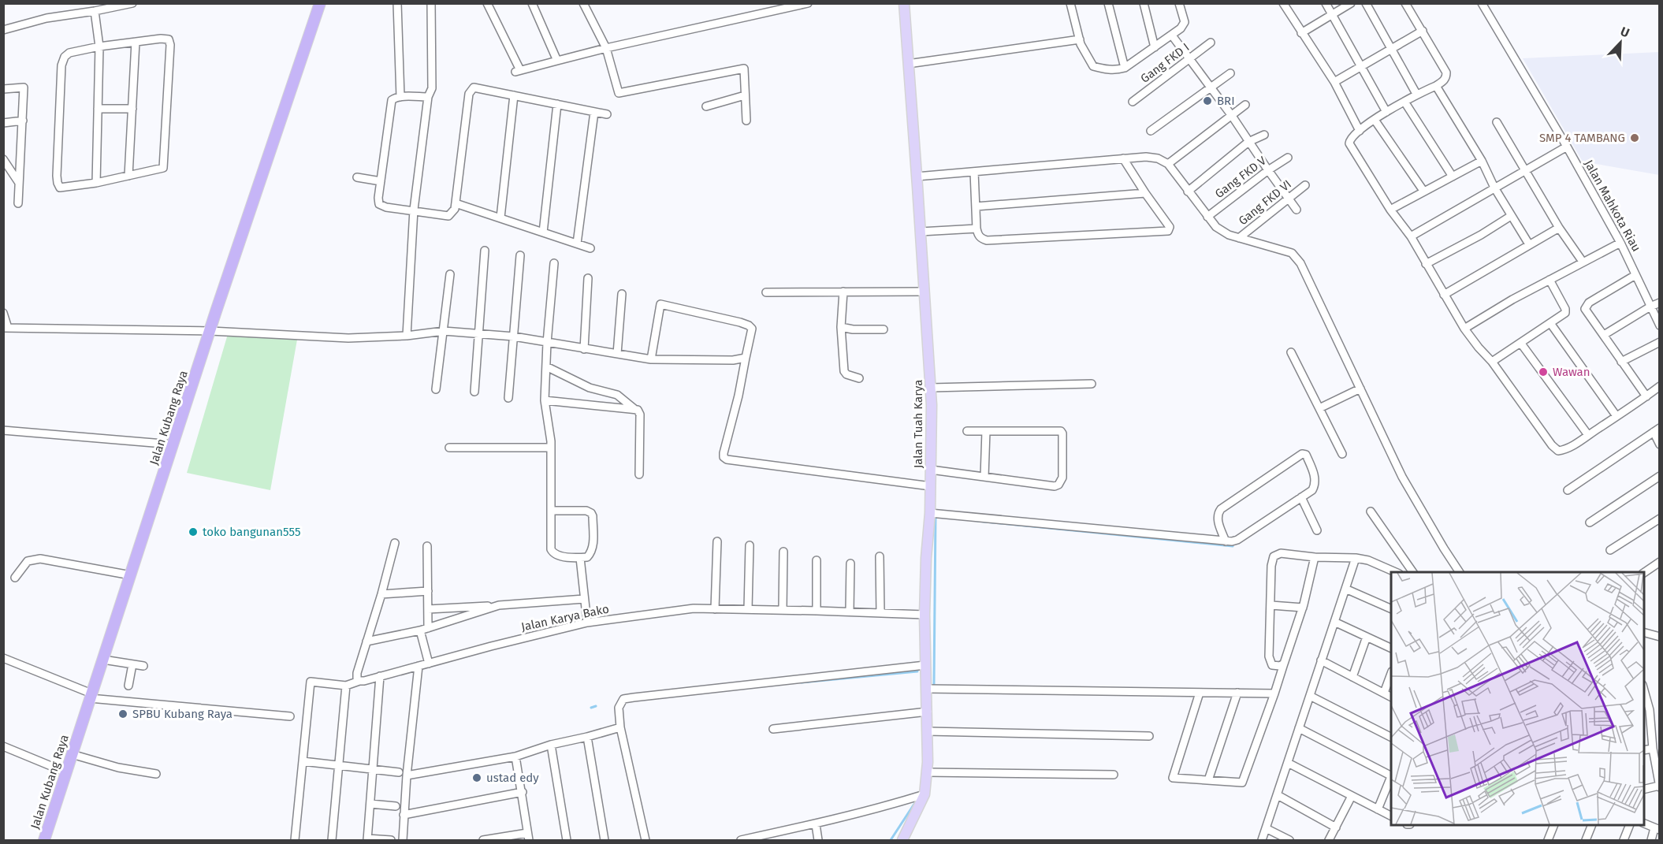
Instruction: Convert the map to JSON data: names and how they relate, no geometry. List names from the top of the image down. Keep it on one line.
{"streets":{"highway":["Jalan Kubang Raya"],"main road":["Jalan Tuah Karya"],"street":["Gang FKD I","Gang FKD V","Gang FKD VI","Jalan Mahkota Riau","Jalan Karya Bako"]},"crossings":[["Jalan Tuah Karya","Jalan Karya Bako"]],"places":["BRI","SMP 4 TAMBANG","Wawan","toko bangunan555","SPBU Kubang Raya","ustad edy"],"north":"top right"}
